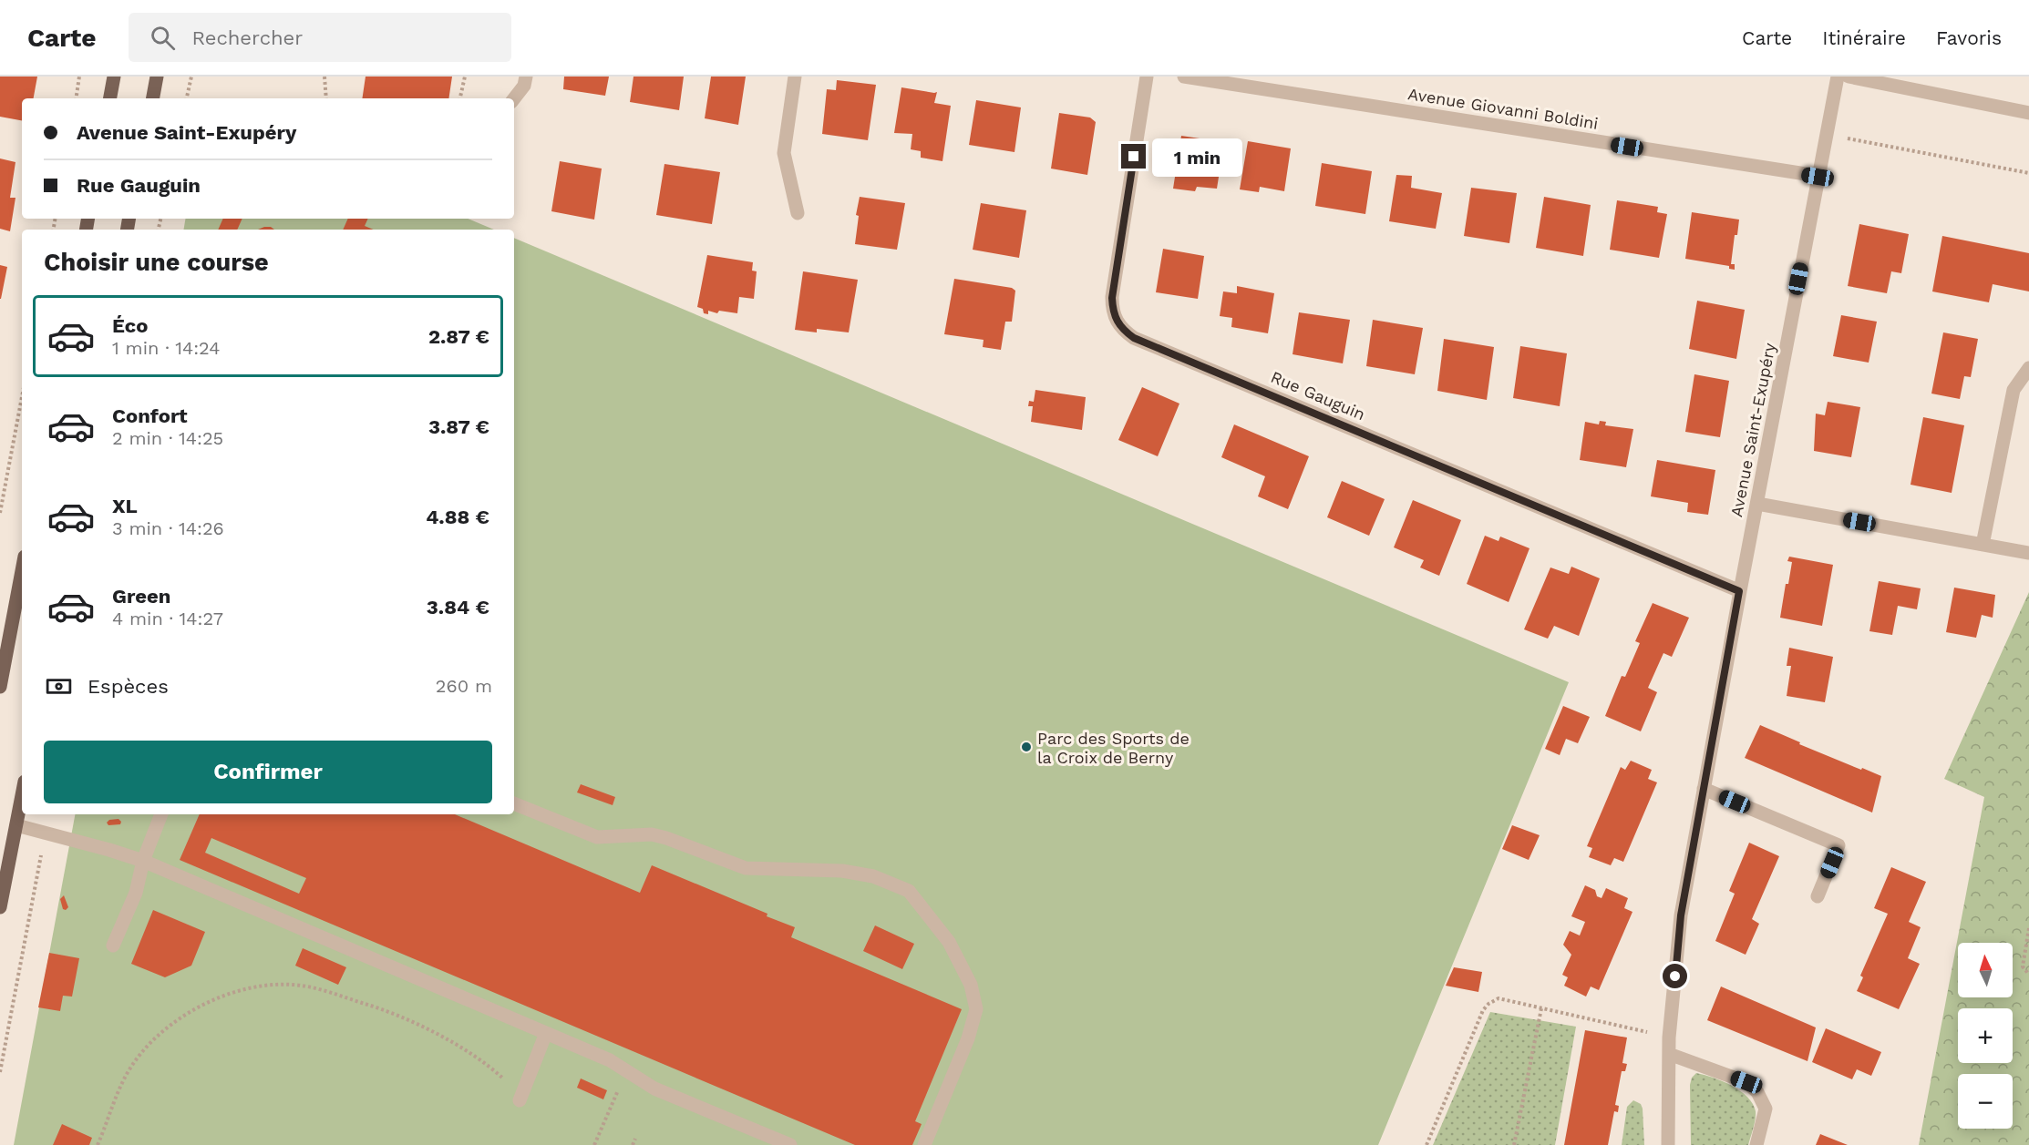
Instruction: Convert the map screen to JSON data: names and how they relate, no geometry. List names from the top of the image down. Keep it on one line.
{"streets":{"street":["Avenue Giovanni Boldini","Rue Gauguin","Avenue Saint-Exupéry"]},"crossings":[["Avenue Giovanni Boldini","Avenue Saint-Exupéry"],["Rue Gauguin","Avenue Saint-Exupéry"]],"places":["Parc des Sports de la Croix de Berny"],"north":"top","page":{"header":"Carte","search":"Rechercher","nav":["Carte","Itinéraire","Favoris"],"banner":["Avenue Saint-Exupéry","Rue Gauguin"],"bubble":"1 min","heading":"Choisir une course","list":[{"name":"Éco","note":"1 min · 14:24","value":"2.87 €"},{"name":"Confort","note":"2 min · 14:25","value":"3.87 €"},{"name":"XL","note":"3 min · 14:26","value":"4.88 €"},{"name":"Green","note":"4 min · 14:27","value":"3.84 €"}],"pay":["Espèces","260 m"],"buttons":"Confirmer","map_buttons":["+","−"]}}
